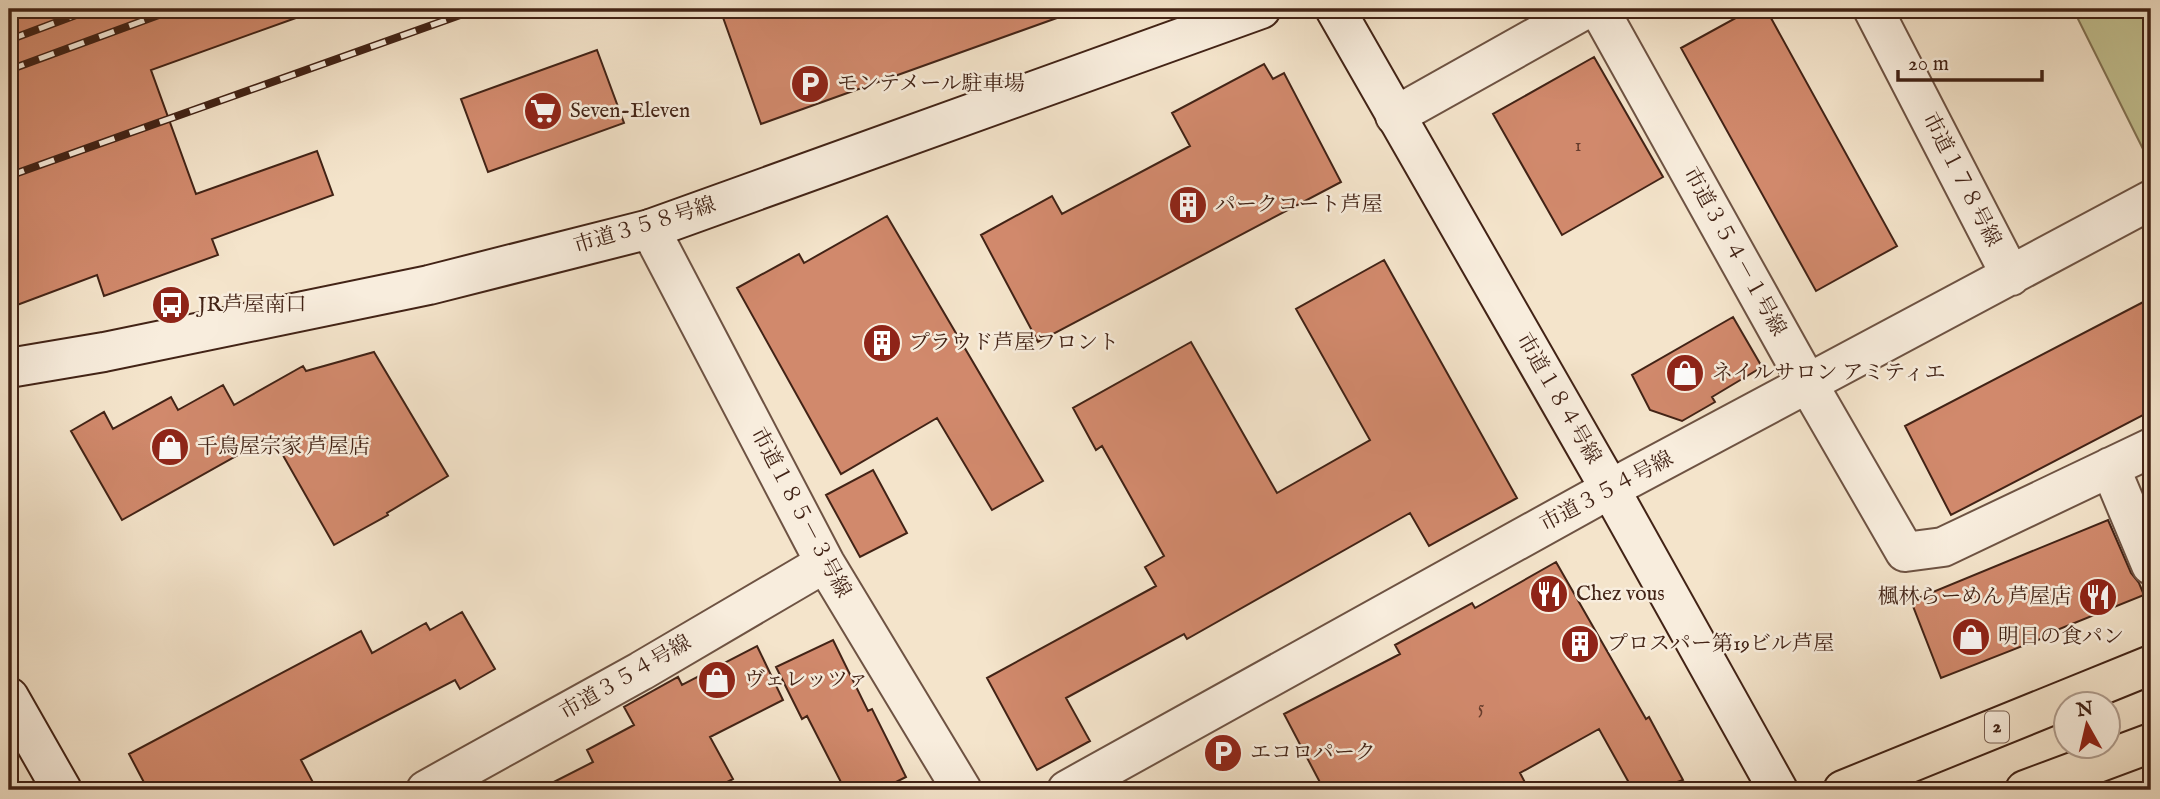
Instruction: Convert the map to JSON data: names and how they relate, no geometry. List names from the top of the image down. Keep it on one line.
{"streets":{"highway":["2"],"street":["市道１７８号線","市道３５８号線","市道３５４－１号線","市道１８４号線","市道３５４号線","市道１８５－３号線"]},"crossings":[["市道１７８号線","市道３５４号線"],["市道３５８号線","市道１８５－３号線"],["市道３５４－１号線","市道３５４号線"],["市道１８４号線","市道３５４号線"],["市道３５４号線","市道１８５－３号線"]],"places":{"parking":["モンテメール駐車場","エコロパーク"],"supermarket":["Seven-Eleven"],"building":["パークコート芦屋","プラウド芦屋フロント","プロスパー第19ビル芦屋"],"bus stop":["JR芦屋南口"],"shop":["ネイルサロン アミティエ","千鳥屋宗家 芦屋店","明日の食パン","ヴェレッツァ"],"restaurant":["Chez vous","楓林らーめん 芦屋店"]},"house_numbers":["1","5"],"scale_bar":"20 m","north":"top"}
